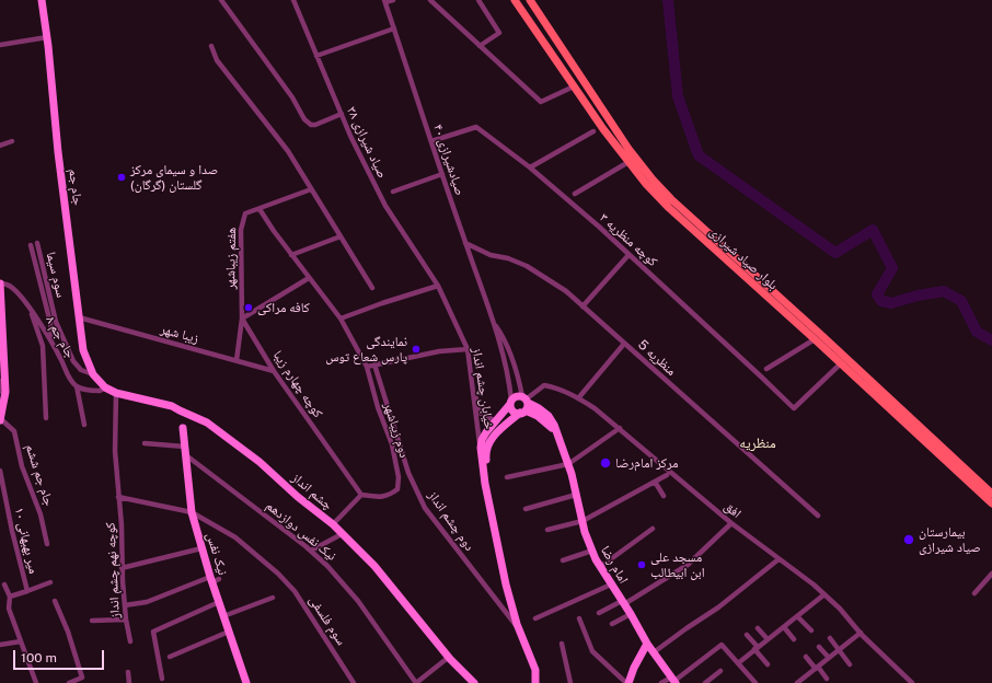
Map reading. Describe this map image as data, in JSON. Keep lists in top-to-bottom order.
{
  "streets": {
    "main road": ["بلوار صیاد شیرازی"],
    "street": [
      "صیاد شیرازی ۳۸",
      "۴۰ صیادشیرازی",
      "جام جم",
      "کوچه منظریه ۳",
      "هفتم زیباشهر",
      "سوم سیما",
      "زیبا شهر",
      "۸ جام جم",
      "منظریه 5",
      "کوچه چهارم زیبا",
      "خیابان چشم انداز",
      "دوم زیباشهر",
      "جام جم ششم",
      "چشم انداز",
      "افق",
      "دوم چشم انداز",
      "نیک نفس دوازدهم",
      "۱۰ میر بهبهانی",
      "نیک نفس",
      "امام رضا",
      "کوچه نهم چشم انداز",
      "سوم فلسفی"
    ]
  },
  "crossings": [
    ["صیاد شیرازی ۳۸", "خیابان چشم انداز"],
    ["۴۰ صیادشیرازی", "کوچه منظریه ۳"],
    ["۴۰ صیادشیرازی", "منظریه 5"],
    ["۴۰ صیادشیرازی", "افق"],
    ["۴۰ صیادشیرازی", "امام رضا"],
    ["جام جم", "سوم سیما"],
    ["جام جم", "زیبا شهر"],
    ["جام جم", "چشم انداز"],
    ["کوچه منظریه ۳", "بلوار صیاد شیرازی"],
    ["هفتم زیباشهر", "کوچه چهارم زیبا"],
    ["هفتم زیباشهر", "دوم زیباشهر"],
    ["سوم سیما", "چشم انداز"],
    ["زیبا شهر", "کوچه چهارم زیبا"],
    ["کوچه چهارم زیبا", "دوم زیباشهر"],
    ["چشم انداز", "کوچه نهم چشم انداز"],
    ["افق", "امام رضا"],
    ["نیک نفس دوازدهم", "نیک نفس"],
    ["نیک نفس", "سوم فلسفی"],
    ["کوچه نهم چشم انداز", "سوم فلسفی"]
  ],
  "districts": ["منظریه"],
  "places": [
    "صدا و سیمای مرکز گلستان (گرگان)",
    "کافه مراکی",
    "نمایندگی پارس شعاع توس",
    "مرکز امام‌رضا",
    "بیمارستان صیاد شیرازی",
    "مسجد علی ابن ابیطالب"
  ],
  "scale_bar": "100 m"
}
